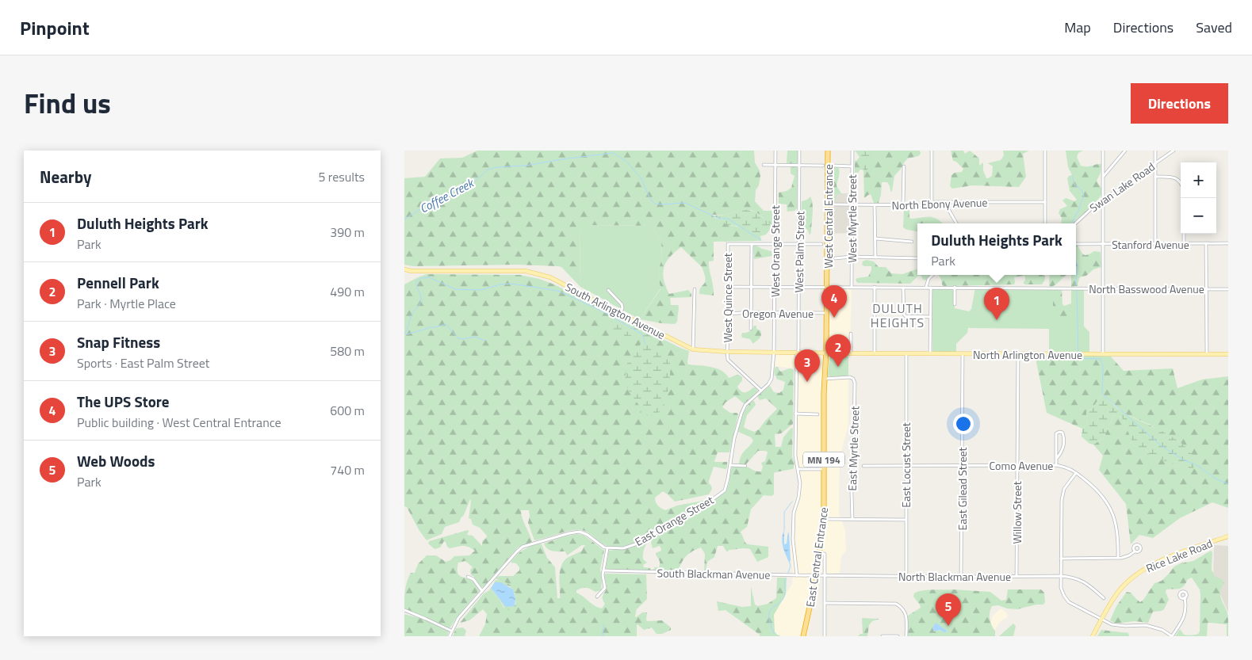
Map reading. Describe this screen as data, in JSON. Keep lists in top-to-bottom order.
{
  "streets": {
    "highway": ["West Central Entrance", "MN 194", "East Central Entrance"],
    "main road": ["South Arlington Avenue", "North Arlington Avenue", "Rice Lake Road"],
    "street": [
      "Swan Lake Road",
      "North Ebony Avenue",
      "West Myrtle Street",
      "Stanford Avenue",
      "West Orange Street",
      "West Palm Street",
      "North Basswood Avenue",
      "West Quince Street",
      "Oregon Avenue",
      "East Myrtle Street",
      "East Locust Street",
      "Como Avenue",
      "East Gilead Street",
      "Willow Street",
      "East Orange Street",
      "South Blackman Avenue",
      "North Blackman Avenue"
    ]
  },
  "crossings": [
    ["North Ebony Avenue", "West Myrtle Street"],
    ["West Central Entrance", "North Basswood Avenue"],
    ["West Central Entrance", "South Arlington Avenue"],
    ["West Central Entrance", "Oregon Avenue"],
    ["West Central Entrance", "North Arlington Avenue"],
    ["West Central Entrance", "East Central Entrance"],
    ["West Myrtle Street", "North Basswood Avenue"],
    ["West Orange Street", "North Basswood Avenue"],
    ["West Orange Street", "South Arlington Avenue"],
    ["West Orange Street", "Oregon Avenue"],
    ["West Orange Street", "East Orange Street"],
    ["West Palm Street", "North Basswood Avenue"],
    ["West Palm Street", "South Arlington Avenue"],
    ["West Palm Street", "Oregon Avenue"],
    ["West Palm Street", "South Blackman Avenue"],
    ["North Basswood Avenue", "West Quince Street"],
    ["West Quince Street", "South Arlington Avenue"],
    ["West Quince Street", "Oregon Avenue"],
    ["South Arlington Avenue", "North Arlington Avenue"],
    ["South Arlington Avenue", "East Orange Street"],
    ["South Arlington Avenue", "East Central Entrance"],
    ["North Arlington Avenue", "East Locust Street"],
    ["North Arlington Avenue", "East Gilead Street"],
    ["North Arlington Avenue", "Willow Street"],
    ["North Arlington Avenue", "East Central Entrance"],
    ["East Myrtle Street", "East Central Entrance"],
    ["East Locust Street", "Como Avenue"],
    ["East Locust Street", "North Blackman Avenue"],
    ["Como Avenue", "East Gilead Street"],
    ["Como Avenue", "Willow Street"],
    ["East Gilead Street", "North Blackman Avenue"],
    ["Willow Street", "North Blackman Avenue"],
    ["East Central Entrance", "South Blackman Avenue"],
    ["South Blackman Avenue", "North Blackman Avenue"]
  ],
  "districts": ["DULUTH HEIGHTS"],
  "water": ["Coffee Creek"],
  "page": {
    "header": "Pinpoint",
    "nav": ["Map", "Directions", "Saved"],
    "title": "Find us",
    "buttons": "Directions",
    "heading": ["Nearby", "5 results"],
    "map_buttons": ["+", "−"],
    "list": [
      {
        "mark": "1",
        "name": "Duluth Heights Park",
        "note": "Park",
        "value": "390 m"
      },
      {
        "mark": "2",
        "name": "Pennell Park",
        "note": "Park · Myrtle Place",
        "value": "490 m"
      },
      {
        "mark": "3",
        "name": "Snap Fitness",
        "note": "Sports · East Palm Street",
        "value": "580 m"
      },
      {
        "mark": "4",
        "name": "The UPS Store",
        "note": "Public building · West Central Entrance",
        "value": "600 m"
      },
      {
        "mark": "5",
        "name": "Web Woods",
        "note": "Park",
        "value": "740 m"
      }
    ],
    "popup": ["Duluth Heights Park", "Park"],
    "pins": [
      "4",
      "1",
      "2",
      "3",
      "5"
    ]
  }
}
